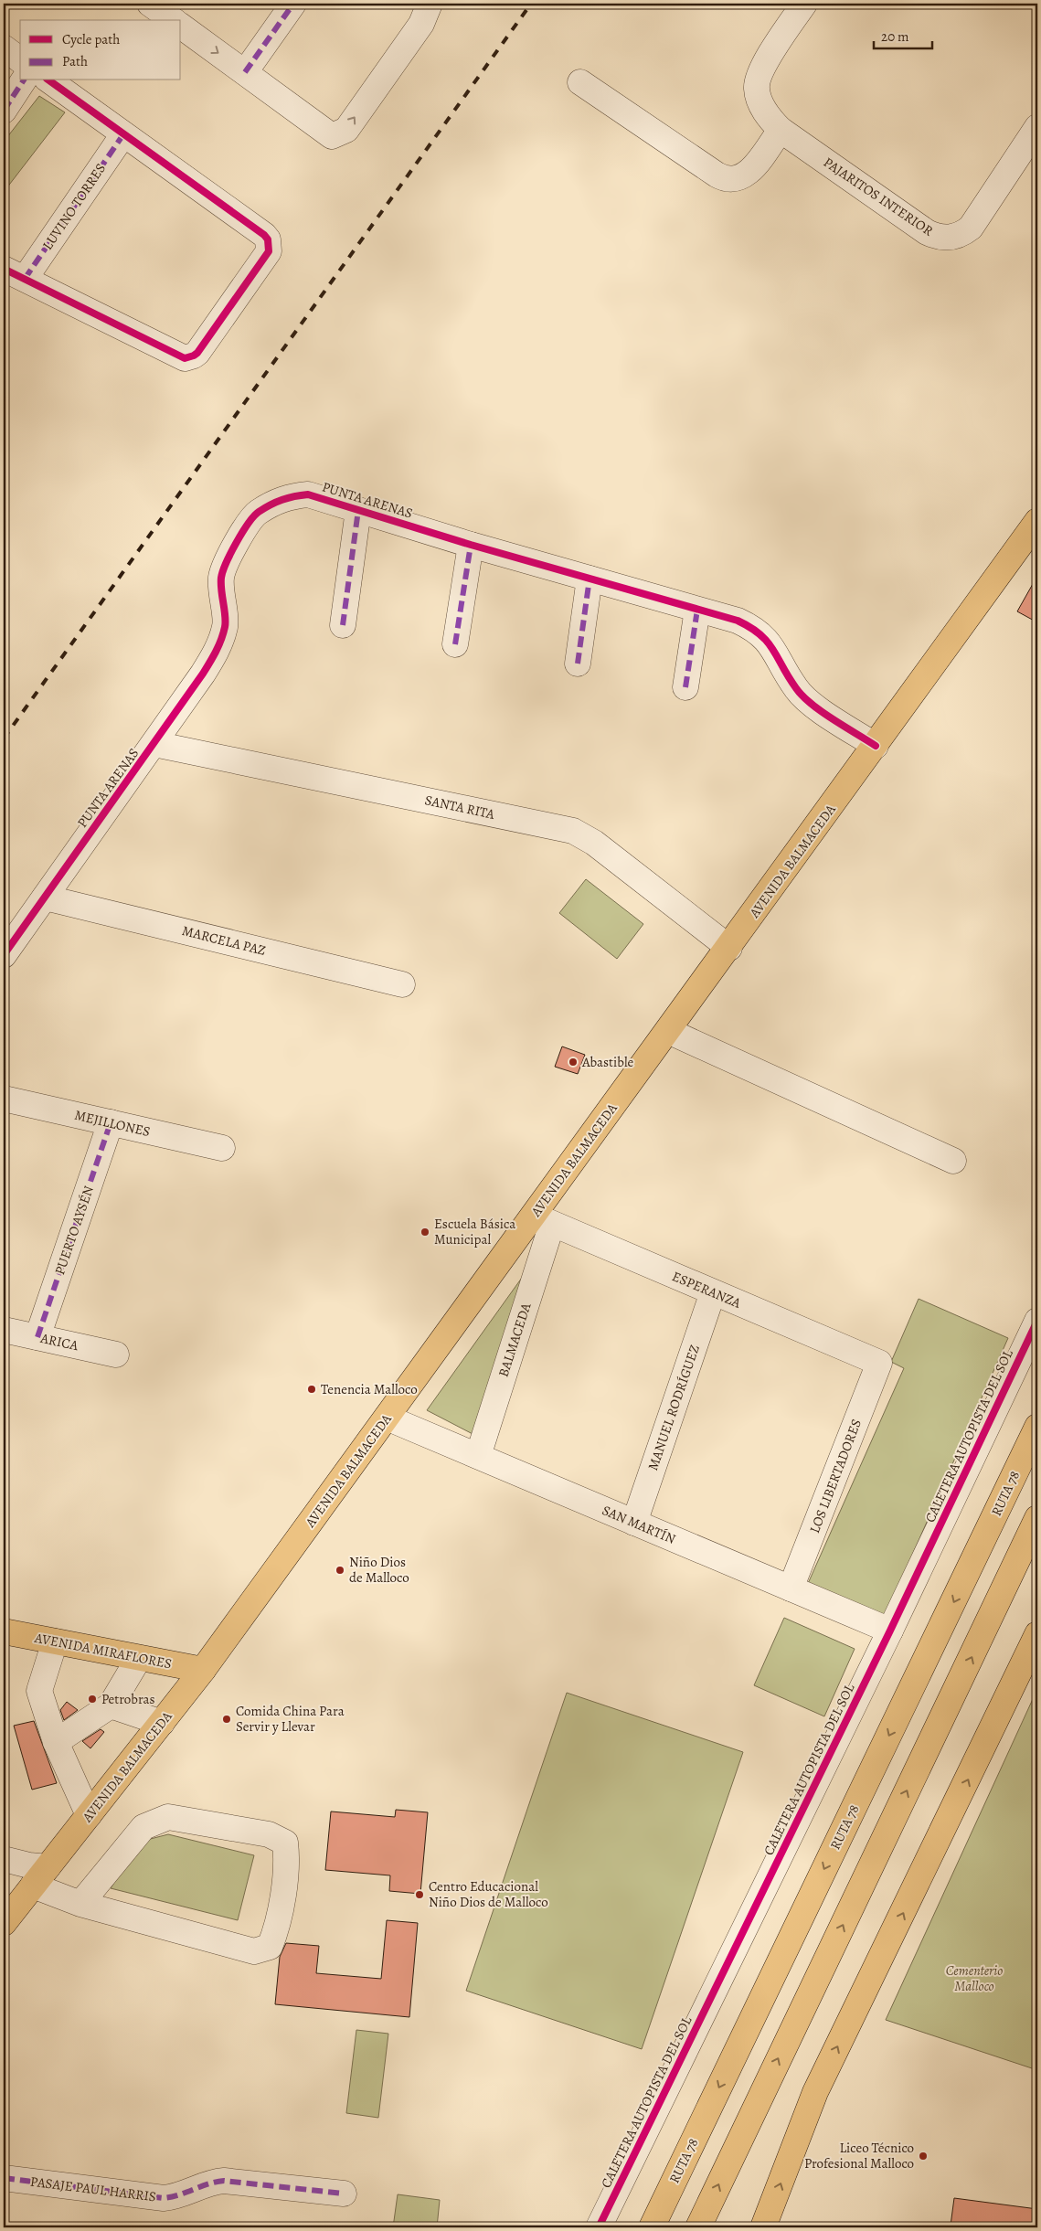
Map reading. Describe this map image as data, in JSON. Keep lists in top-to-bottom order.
{
  "streets": {
    "main road": ["AVENIDA BALMACEDA", "RUTA 78", "AVENIDA MIRAFLORES"],
    "street": [
      "PAJARITOS INTERIOR",
      "LUVINO TORRES",
      "PUNTA ARENAS",
      "SANTA RITA",
      "MARCELA PAZ",
      "MEJILLONES",
      "PUERTO AYSÉN",
      "ESPERANZA",
      "BALMACEDA",
      "ARICA",
      "MANUEL RODRÍGUEZ",
      "CALETERA AUTOPISTA DEL SOL",
      "LOS LIBERTADORES",
      "SAN MARTÍN",
      "PASAJE PAUL HARRIS"
    ]
  },
  "crossings": [
    ["PUNTA ARENAS", "SANTA RITA"],
    ["PUNTA ARENAS", "AVENIDA BALMACEDA"],
    ["PUNTA ARENAS", "MARCELA PAZ"],
    ["SANTA RITA", "AVENIDA BALMACEDA"],
    ["AVENIDA BALMACEDA", "ESPERANZA"],
    ["AVENIDA BALMACEDA", "BALMACEDA"],
    ["AVENIDA BALMACEDA", "SAN MARTÍN"],
    ["AVENIDA BALMACEDA", "AVENIDA MIRAFLORES"],
    ["MEJILLONES", "PUERTO AYSÉN"],
    ["PUERTO AYSÉN", "ARICA"],
    ["ESPERANZA", "BALMACEDA"],
    ["ESPERANZA", "MANUEL RODRÍGUEZ"],
    ["ESPERANZA", "LOS LIBERTADORES"],
    ["BALMACEDA", "SAN MARTÍN"],
    ["MANUEL RODRÍGUEZ", "SAN MARTÍN"],
    ["CALETERA AUTOPISTA DEL SOL", "SAN MARTÍN"],
    ["LOS LIBERTADORES", "SAN MARTÍN"]
  ],
  "parks": ["Cementerio Malloco"],
  "places": [
    "Abastible",
    "Escuela Básica Municipal",
    "Tenencia Malloco",
    "Niño Dios de Malloco",
    "Petrobras",
    "Comida China Para Servir y Llevar",
    "Centro Educacional Niño Dios de Malloco",
    "Liceo Técnico Profesional Malloco"
  ],
  "legend": ["Cycle path", "Path"],
  "scale_bar": "20 m"
}
